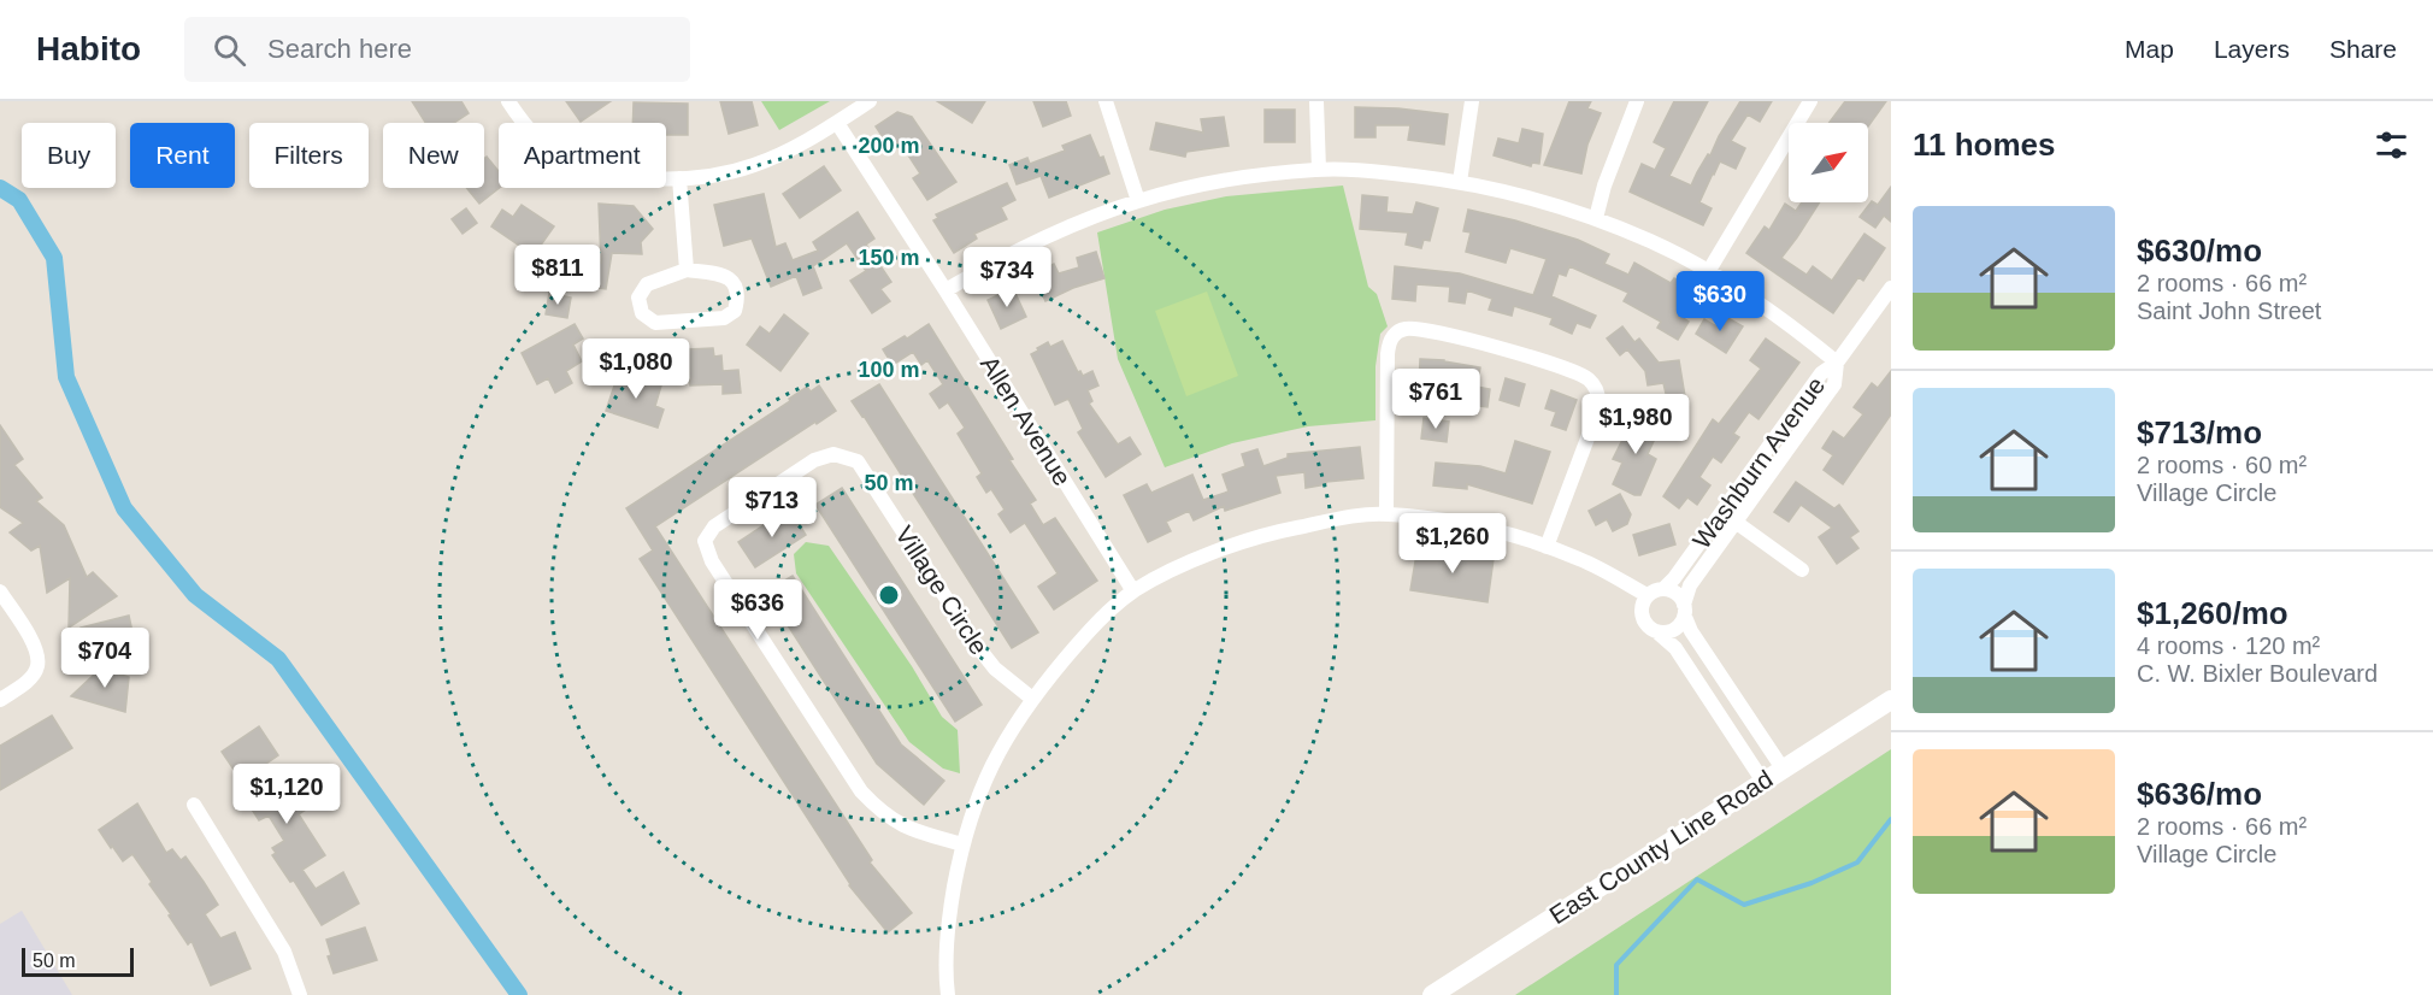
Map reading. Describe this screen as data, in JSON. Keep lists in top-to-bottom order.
{
  "streets": {
    "main road": ["East County Line Road"],
    "street": ["Allen Avenue", "Washburn Avenue", "Village Circle"]
  },
  "scale_bar": "50 m",
  "north": "top right",
  "page": {
    "header": "Habito",
    "search": "Search here",
    "nav": ["Map", "Layers", "Share"],
    "heading": "11 homes",
    "chip": [
      "Buy",
      "Rent",
      "Filters",
      "New",
      "Apartment"
    ],
    "list": [
      {
        "name": "$630/mo",
        "note": "2 rooms · 66 m² · Saint John Street"
      },
      {
        "name": "$713/mo",
        "note": "2 rooms · 60 m² · Village Circle"
      },
      {
        "name": "$1,260/mo",
        "note": "4 rooms · 120 m² · C. W. Bixler Boulevard"
      },
      {
        "name": "$636/mo",
        "note": "2 rooms · 66 m² · Village Circle"
      }
    ],
    "price": [
      "$811",
      "$734",
      "$630",
      "$1,080",
      "$761",
      "$1,980",
      "$713",
      "$1,260",
      "$636",
      "$704",
      "$1,120"
    ],
    "scale": "50 m"
  },
  "rings": [
    "200 m",
    "150 m",
    "100 m",
    "50 m"
  ]
}
